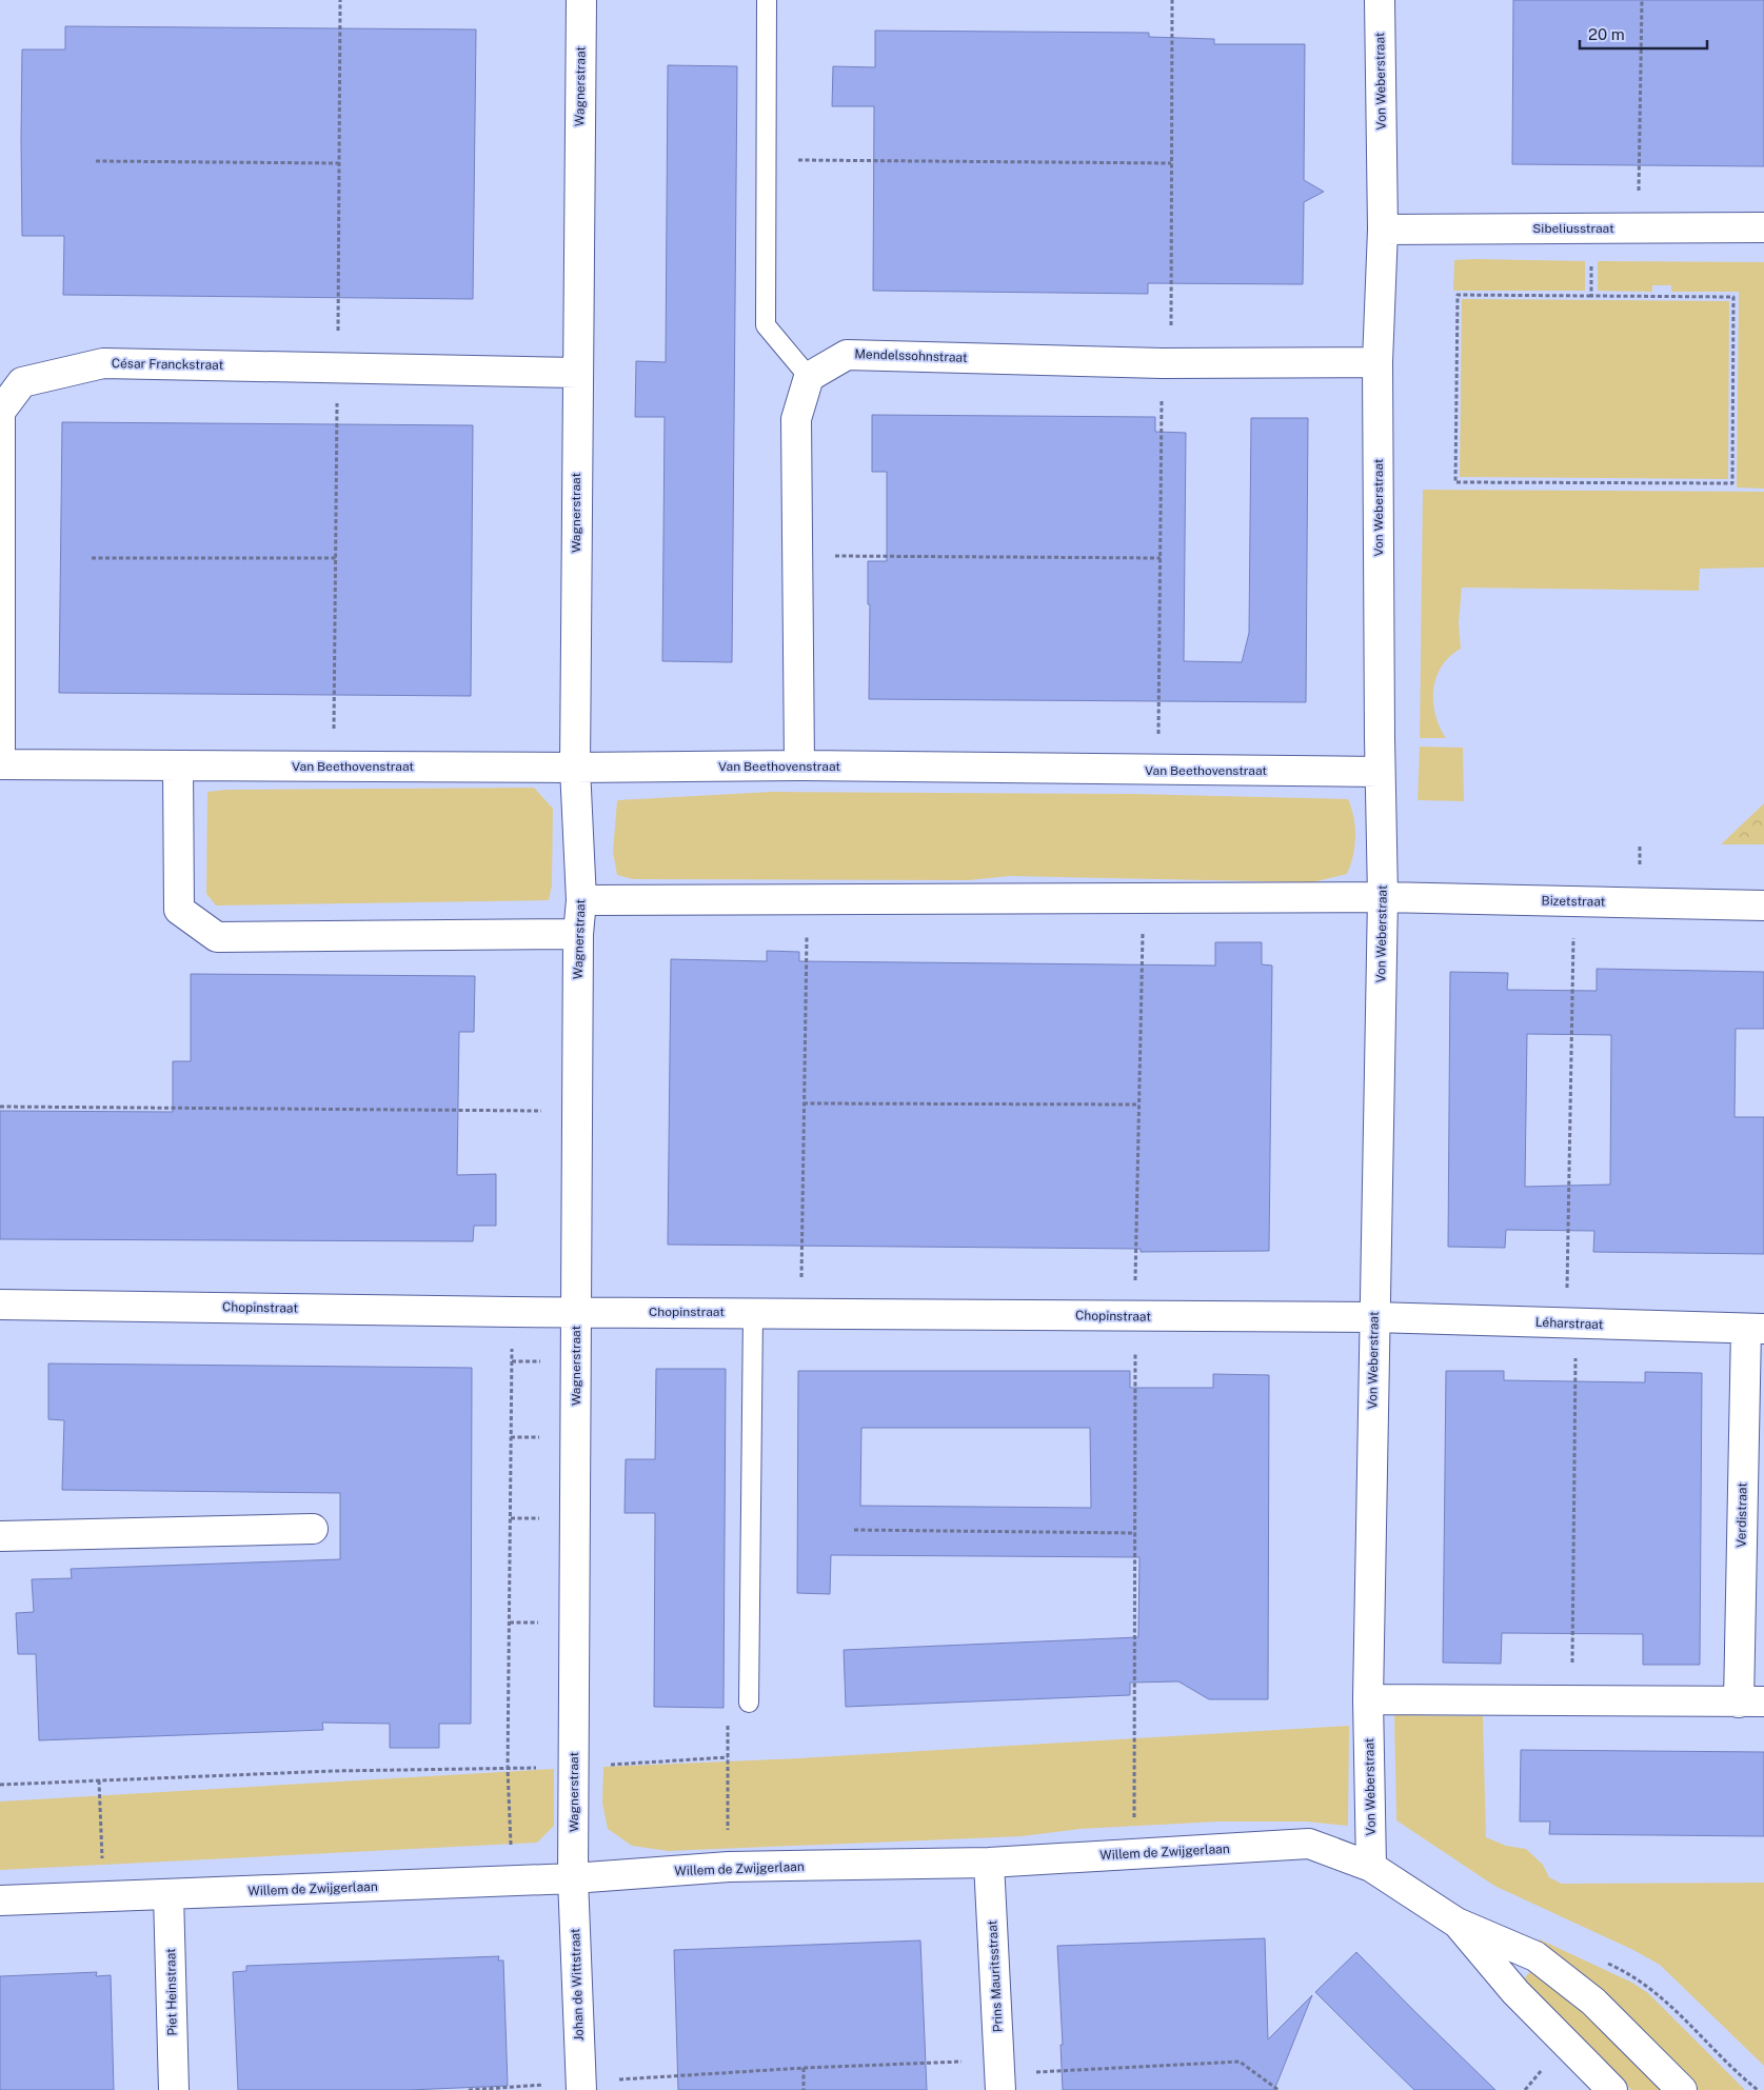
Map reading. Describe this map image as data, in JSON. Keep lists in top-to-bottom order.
{
  "streets": {
    "street": [
      "Von Weberstraat",
      "Wagnerstraat",
      "Sibeliusstraat",
      "Mendelssohnstraat",
      "César Franckstraat",
      "Van Beethovenstraat",
      "Bizetstraat",
      "Chopinstraat",
      "Léharstraat",
      "Verdistraat",
      "Willem de Zwijgerlaan",
      "Prins Mauritsstraat",
      "Johan de Wittstraat",
      "Piet Heinstraat"
    ]
  },
  "crossings": [
    ["Von Weberstraat", "Sibeliusstraat"],
    ["Von Weberstraat", "Mendelssohnstraat"],
    ["Von Weberstraat", "Van Beethovenstraat"],
    ["Von Weberstraat", "Bizetstraat"],
    ["Von Weberstraat", "Chopinstraat"],
    ["Von Weberstraat", "Léharstraat"],
    ["Von Weberstraat", "Verdistraat"],
    ["Von Weberstraat", "Willem de Zwijgerlaan"],
    ["Wagnerstraat", "César Franckstraat"],
    ["Wagnerstraat", "Van Beethovenstraat"],
    ["Wagnerstraat", "Chopinstraat"],
    ["Wagnerstraat", "Willem de Zwijgerlaan"],
    ["Wagnerstraat", "Johan de Wittstraat"],
    ["César Franckstraat", "Van Beethovenstraat"],
    ["Chopinstraat", "Léharstraat"],
    ["Léharstraat", "Verdistraat"],
    ["Willem de Zwijgerlaan", "Prins Mauritsstraat"],
    ["Willem de Zwijgerlaan", "Johan de Wittstraat"],
    ["Willem de Zwijgerlaan", "Piet Heinstraat"]
  ],
  "scale_bar": "20 m"
}
